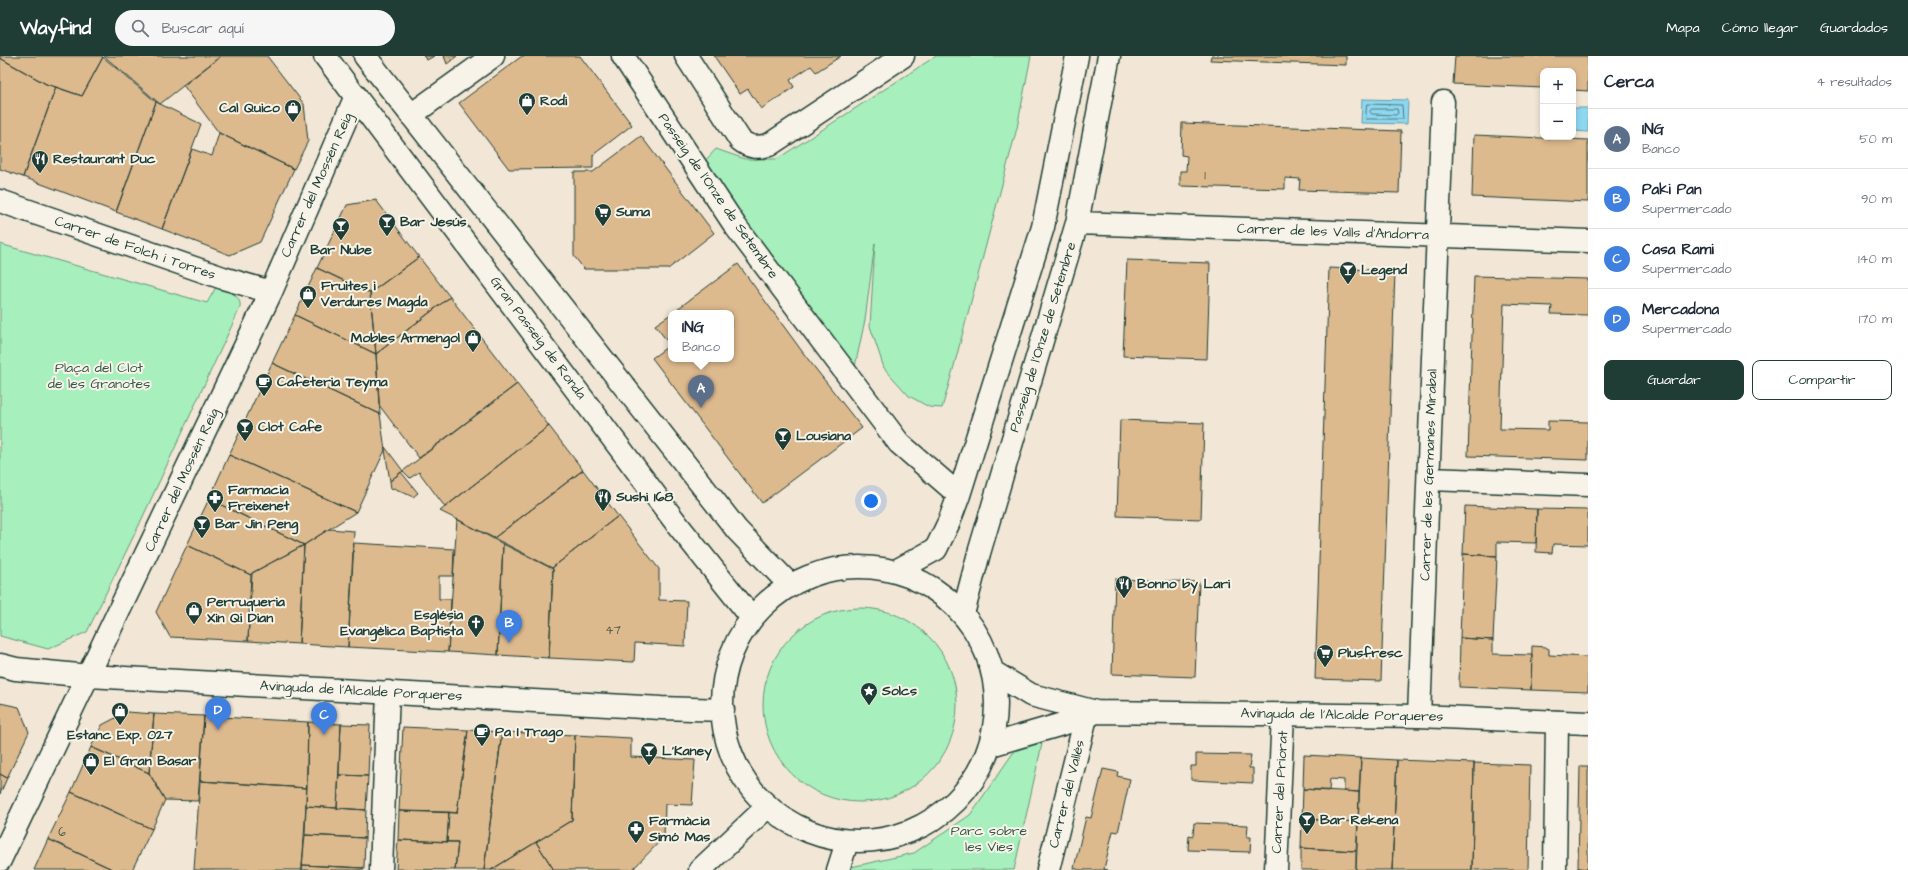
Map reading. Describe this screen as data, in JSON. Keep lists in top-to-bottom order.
{
  "streets": {
    "street": [
      "Carrer del Mossèn Reig",
      "Passeig de l'Onze de Setembre",
      "Carrer de les Valls d'Andorra",
      "Carrer de Folch i Torres",
      "Gran Passeig de Ronda",
      "Carrer de les Germanes Mirabal",
      "Avinguda de l'Alcalde Porqueres",
      "Carrer del Priorat",
      "Carrer del Vallès"
    ]
  },
  "crossings": [
    ["Carrer del Mossèn Reig", "Carrer de Folch i Torres"],
    ["Carrer del Mossèn Reig", "Gran Passeig de Ronda"],
    ["Carrer del Mossèn Reig", "Avinguda de l'Alcalde Porqueres"],
    ["Passeig de l'Onze de Setembre", "Carrer de les Valls d'Andorra"],
    ["Carrer de les Valls d'Andorra", "Carrer de les Germanes Mirabal"],
    ["Carrer de les Germanes Mirabal", "Avinguda de l'Alcalde Porqueres"],
    ["Avinguda de l'Alcalde Porqueres", "Carrer del Priorat"],
    ["Avinguda de l'Alcalde Porqueres", "Carrer del Vallès"]
  ],
  "parks": ["Plaça del Clot de les Granotes", "Parc sobre les Vies"],
  "places": {
    "shop": [
      "Rodi",
      "Cal Quico",
      "Fruites i Verdures Magda",
      "Mobles Armengol",
      "Perruqueria Xin Qi Dian",
      "Estanc Exp. 027",
      "El Gran Basar"
    ],
    "restaurant": ["Restaurant Duc", "Sushi 168", "Bonno by Lari"],
    "supermarket": ["Suma", "Plusfresc"],
    "bar": [
      "Bar Jesús",
      "Bar Nube",
      "Legend",
      "Clot Cafe",
      "Lousiana",
      "Bar Jin Peng",
      "L'Kaney",
      "Bar Rekena"
    ],
    "cafe": ["Cafeteria Teyma", "Pa I Trago"],
    "pharmacy": ["Farmacia Freixenet", "Farmàcia Simó Mas"],
    "church": ["Església Evangèlica Baptista"],
    "place": ["Solcs"]
  },
  "house_numbers": ["1", "47", "6"],
  "page": {
    "header": "Wayfind",
    "search": "Buscar aquí",
    "nav": ["Mapa", "Cómo llegar", "Guardados"],
    "heading": ["Cerca", "4 resultados"],
    "map_buttons": ["+", "−"],
    "list": [
      {
        "mark": "A",
        "name": "ING",
        "note": "Banco",
        "value": "50 m"
      },
      {
        "mark": "B",
        "name": "Paki Pan",
        "note": "Supermercado",
        "value": "90 m"
      },
      {
        "mark": "C",
        "name": "Casa Rami",
        "note": "Supermercado",
        "value": "140 m"
      },
      {
        "mark": "D",
        "name": "Mercadona",
        "note": "Supermercado",
        "value": "170 m"
      }
    ],
    "popup": ["ING", "Banco"],
    "buttons": ["Guardar", "Compartir"],
    "pins": [
      "A",
      "B",
      "D",
      "C"
    ]
  }
}
